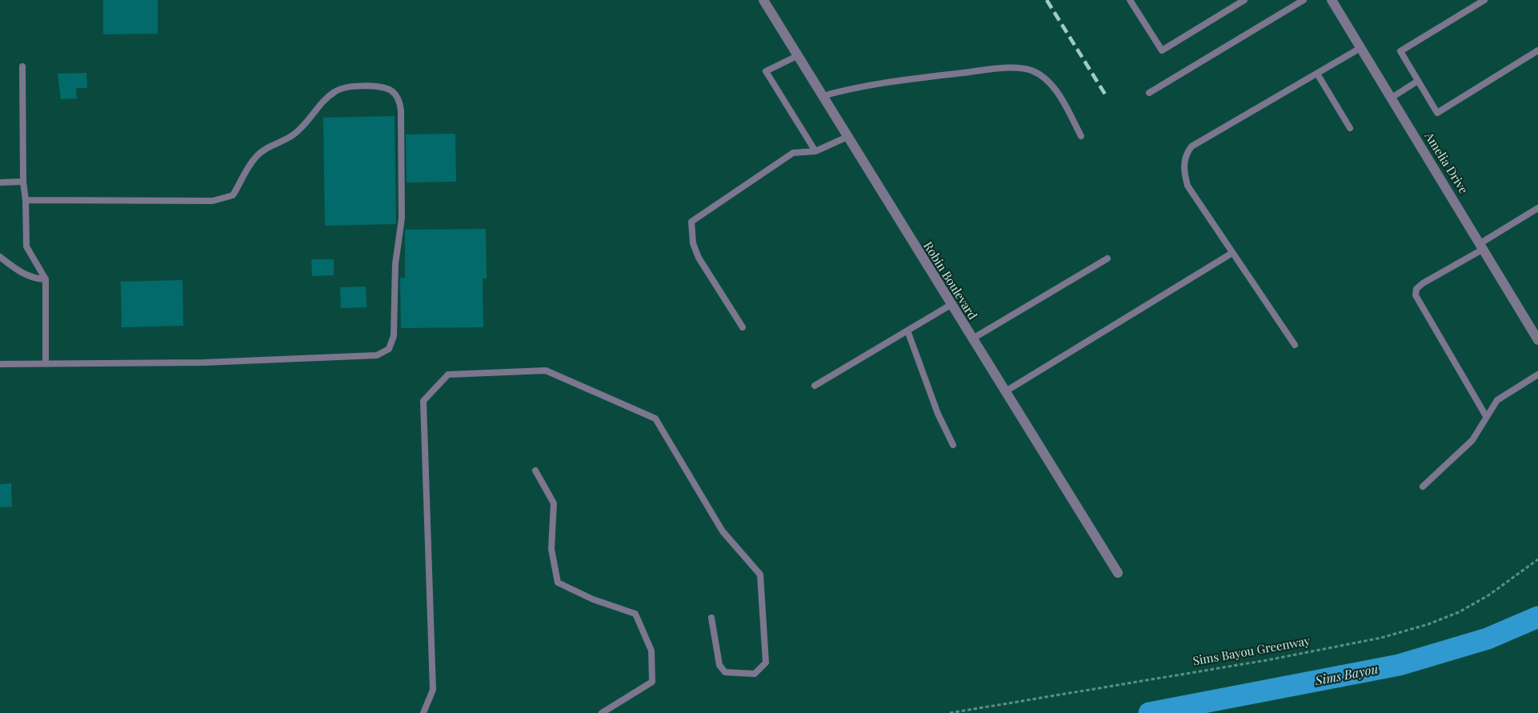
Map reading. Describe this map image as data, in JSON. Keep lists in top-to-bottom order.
{
  "streets": {
    "street": ["Amelia Drive", "Robin Boulevard"],
    "path": ["Sims Bayou Greenway"]
  },
  "water": ["Sims Bayou"]
}
